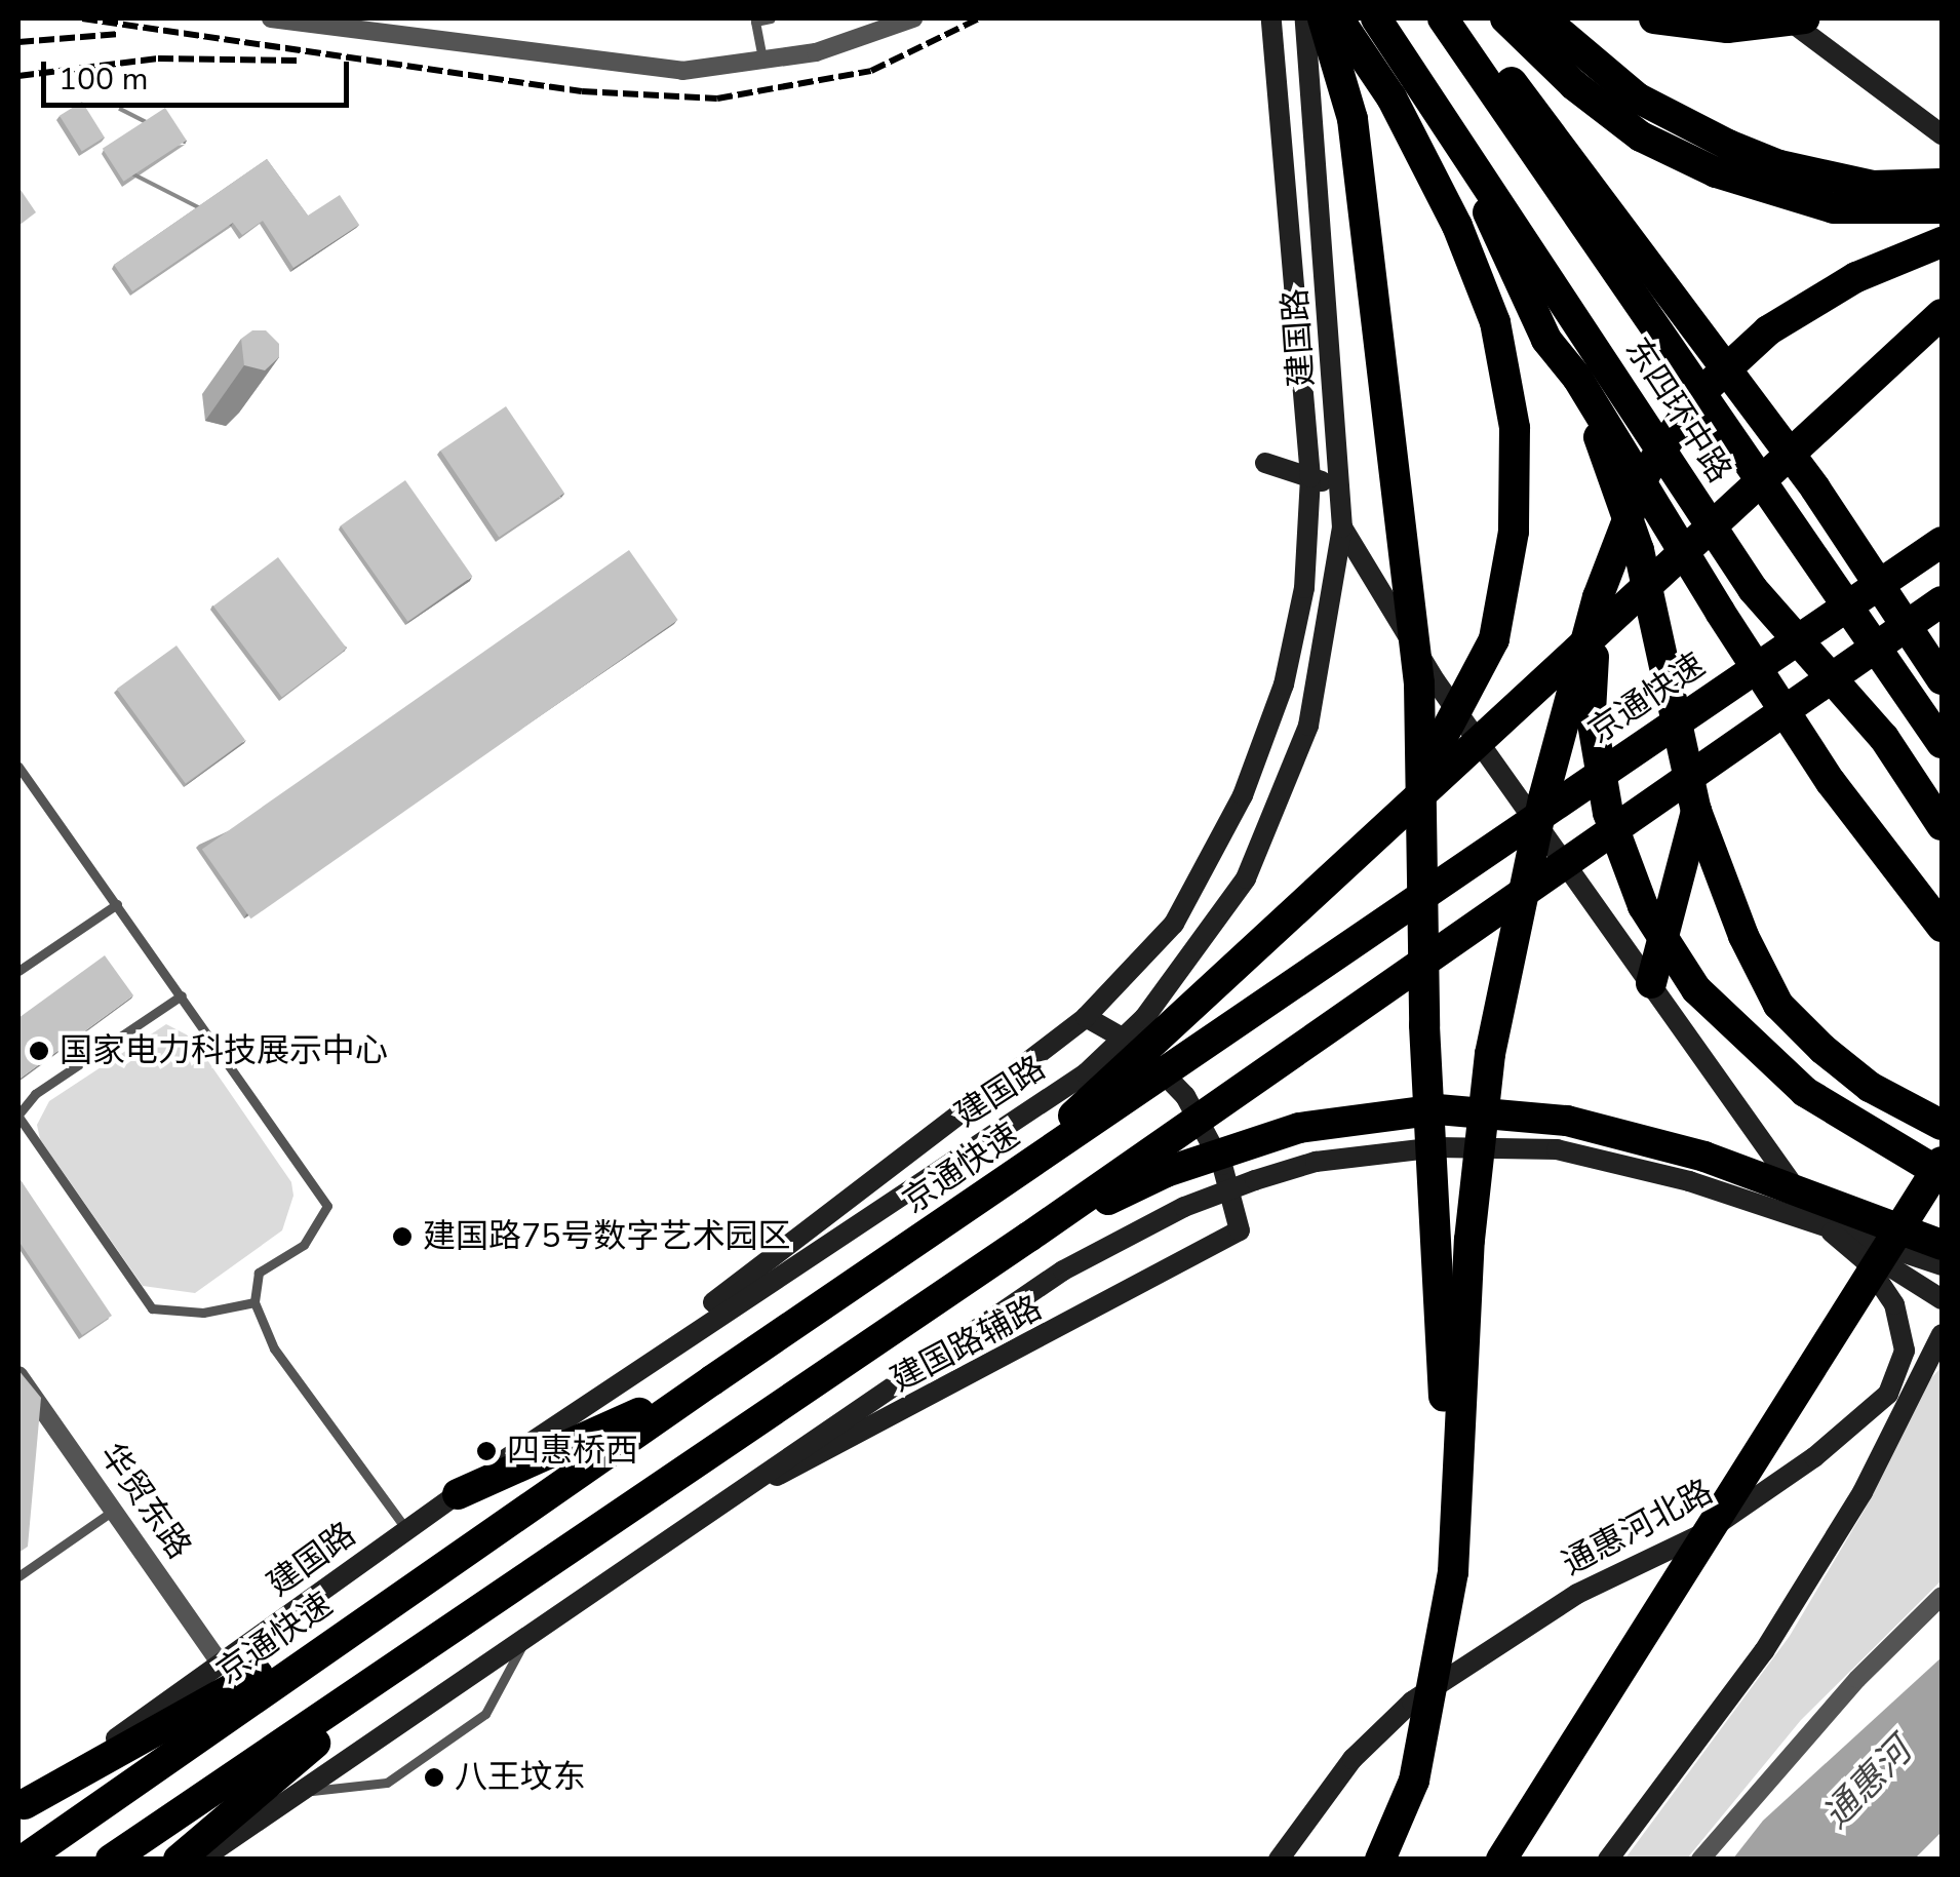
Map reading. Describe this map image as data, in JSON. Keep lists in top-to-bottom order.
{
  "streets": {
    "highway": ["东四环中路", "京通快速"],
    "street": [
      "建国路",
      "建国路辅路",
      "华贸东路",
      "通惠河北路"
    ]
  },
  "crossings": [
    ["建国路", "华贸东路"]
  ],
  "water": ["通惠河"],
  "places": [
    "国家电力科技展示中心",
    "建国路75号数字艺术园区",
    "四惠桥西",
    "八王坟东"
  ],
  "scale_bar": "100 m"
}
